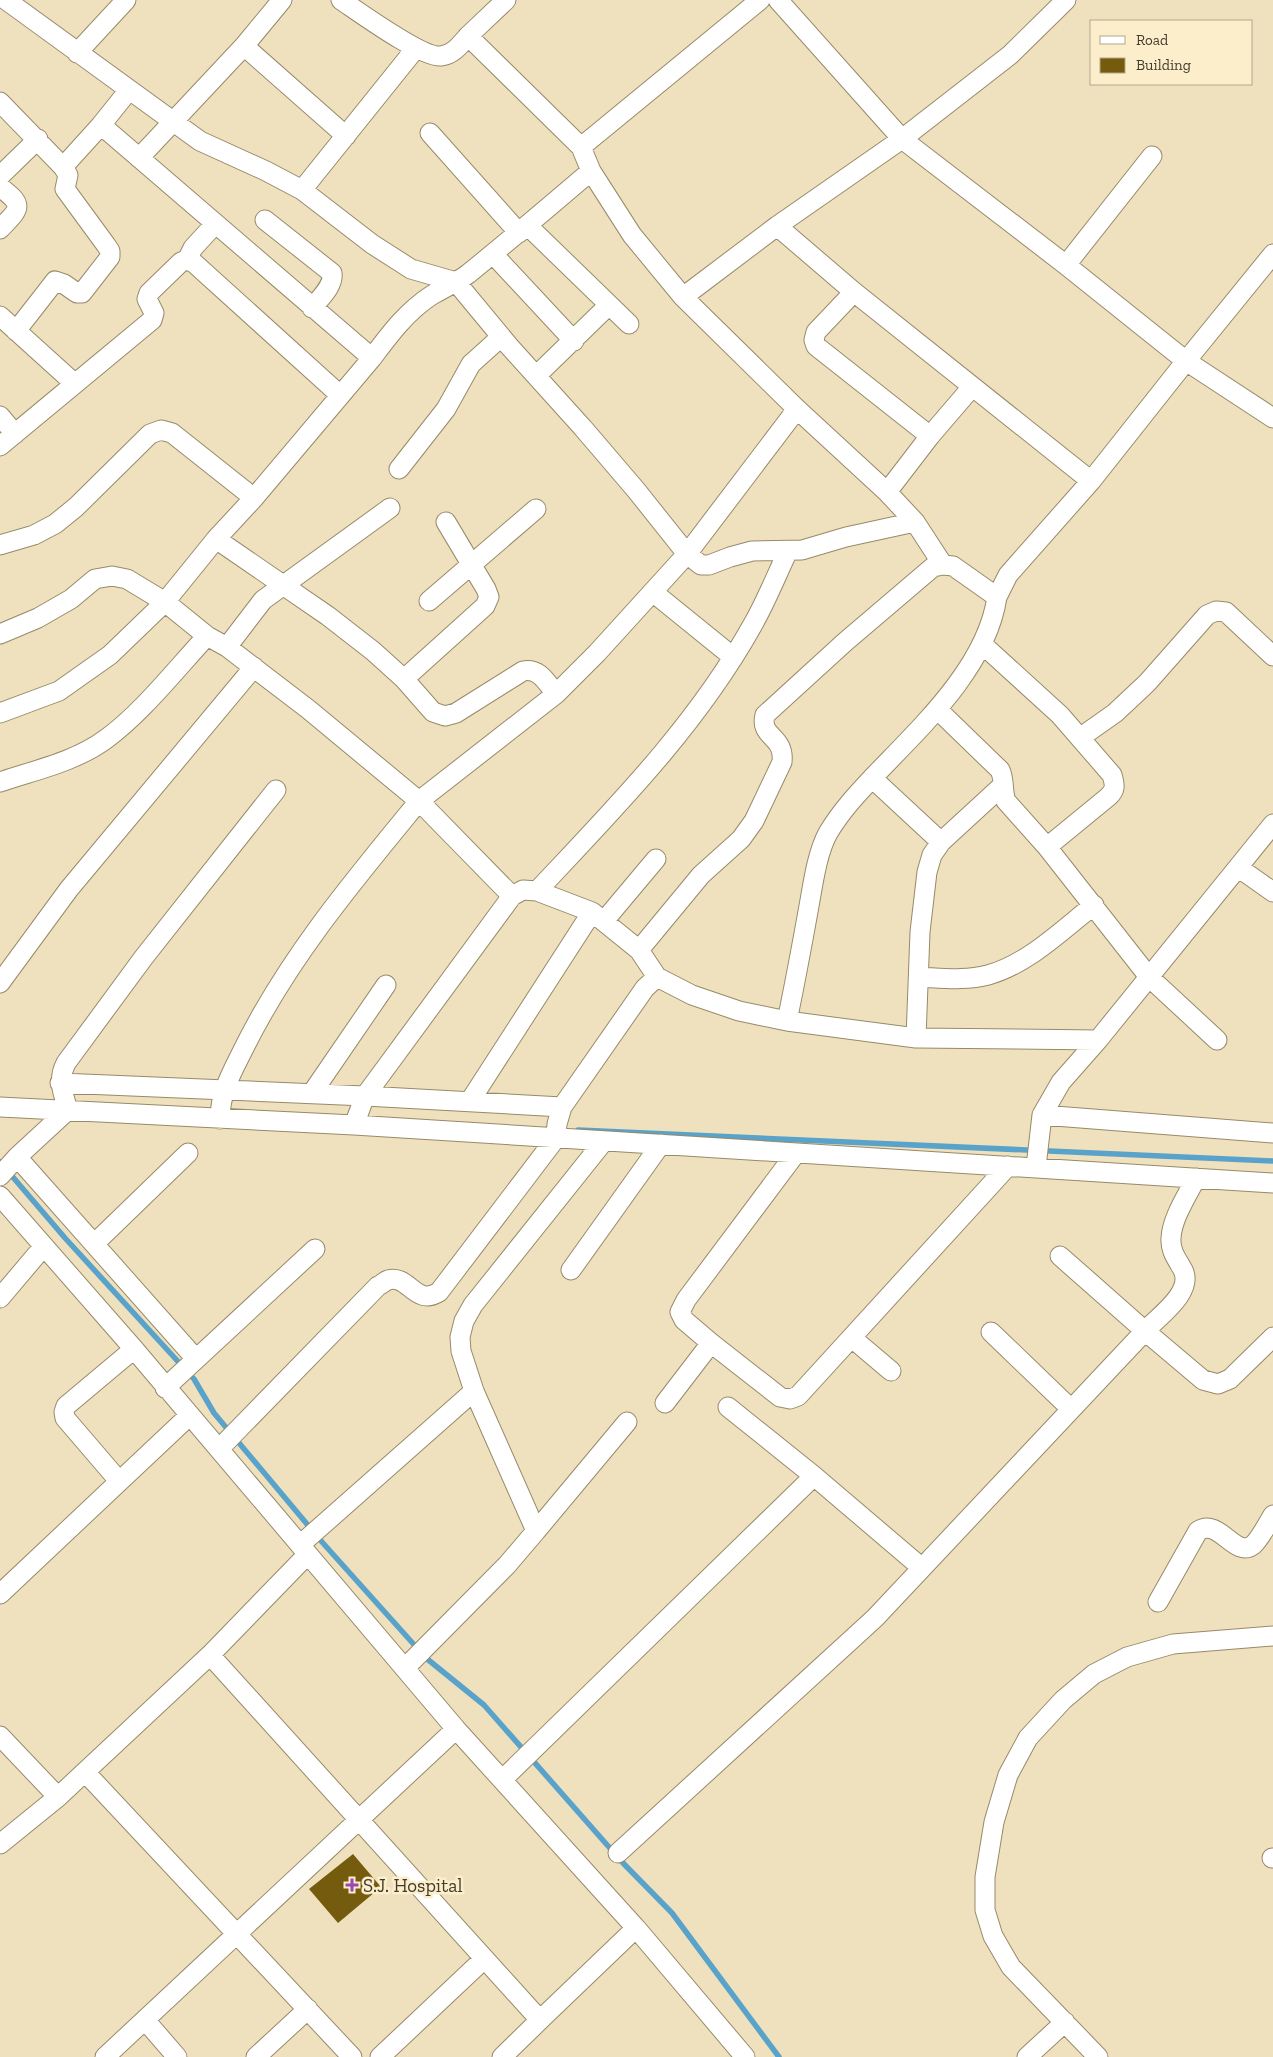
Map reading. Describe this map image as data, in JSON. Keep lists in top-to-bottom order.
{
  "places": {
    "health": ["S.J. Hospital"]
  },
  "legend": ["Road", "Building"]
}
